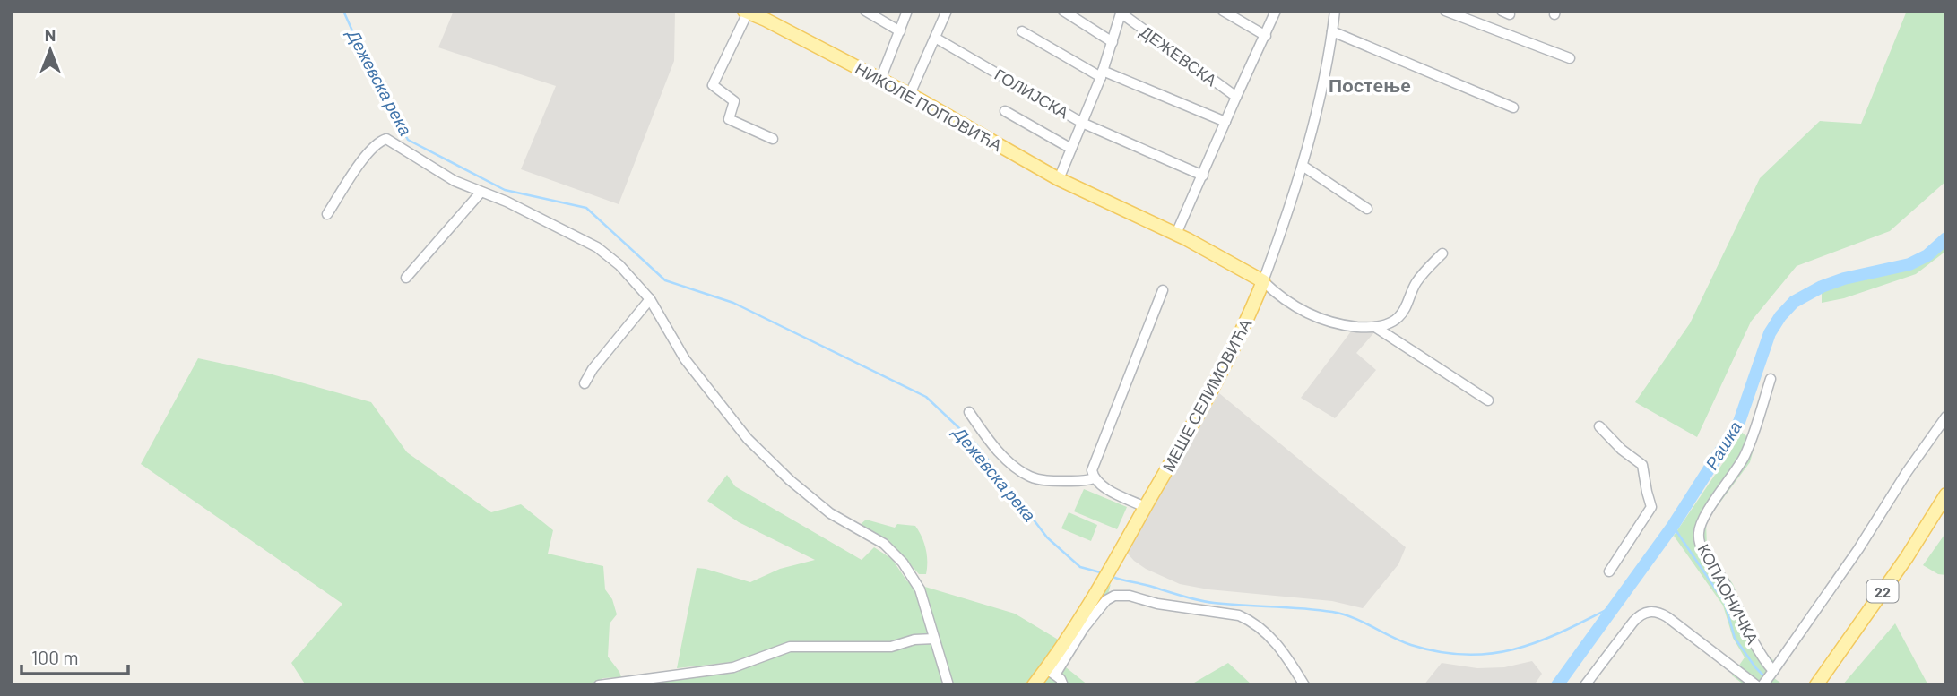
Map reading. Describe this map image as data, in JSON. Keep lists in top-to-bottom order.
{
  "streets": {
    "main road": ["НИКОЛЕ ПОПОВИЋА", "МЕШЕ СЕЛИМОВИЋА", "22"],
    "street": ["ДЕЖЕВСКА", "ГОЛИЈСКА", "КОПАОНИЧКА"]
  },
  "crossings": [
    ["ДЕЖЕВСКА", "ГОЛИЈСКА"],
    ["ГОЛИЈСКА", "НИКОЛЕ ПОПОВИЋА"],
    ["НИКОЛЕ ПОПОВИЋА", "МЕШЕ СЕЛИМОВИЋА"]
  ],
  "districts": ["Постење"],
  "water": ["Дежевска река", "Рашка"],
  "scale_bar": "100 m",
  "north": "top"
}
